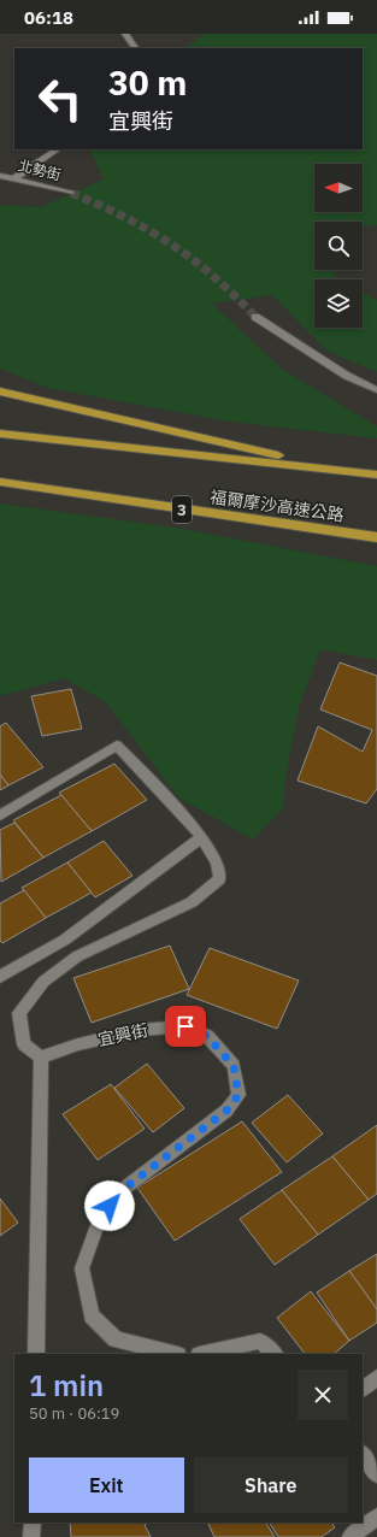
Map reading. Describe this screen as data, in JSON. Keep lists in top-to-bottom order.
{
  "streets": {
    "highway": ["福爾摩沙高速公路", "3"],
    "street": ["北勢街", "宜興街"]
  },
  "north": "left",
  "page": {
    "status": "06:18",
    "turn": ["30 m", "宜興街"],
    "heading": ["1 min", "50 m · 06:19"],
    "buttons": ["Exit", "Share"]
  }
}
